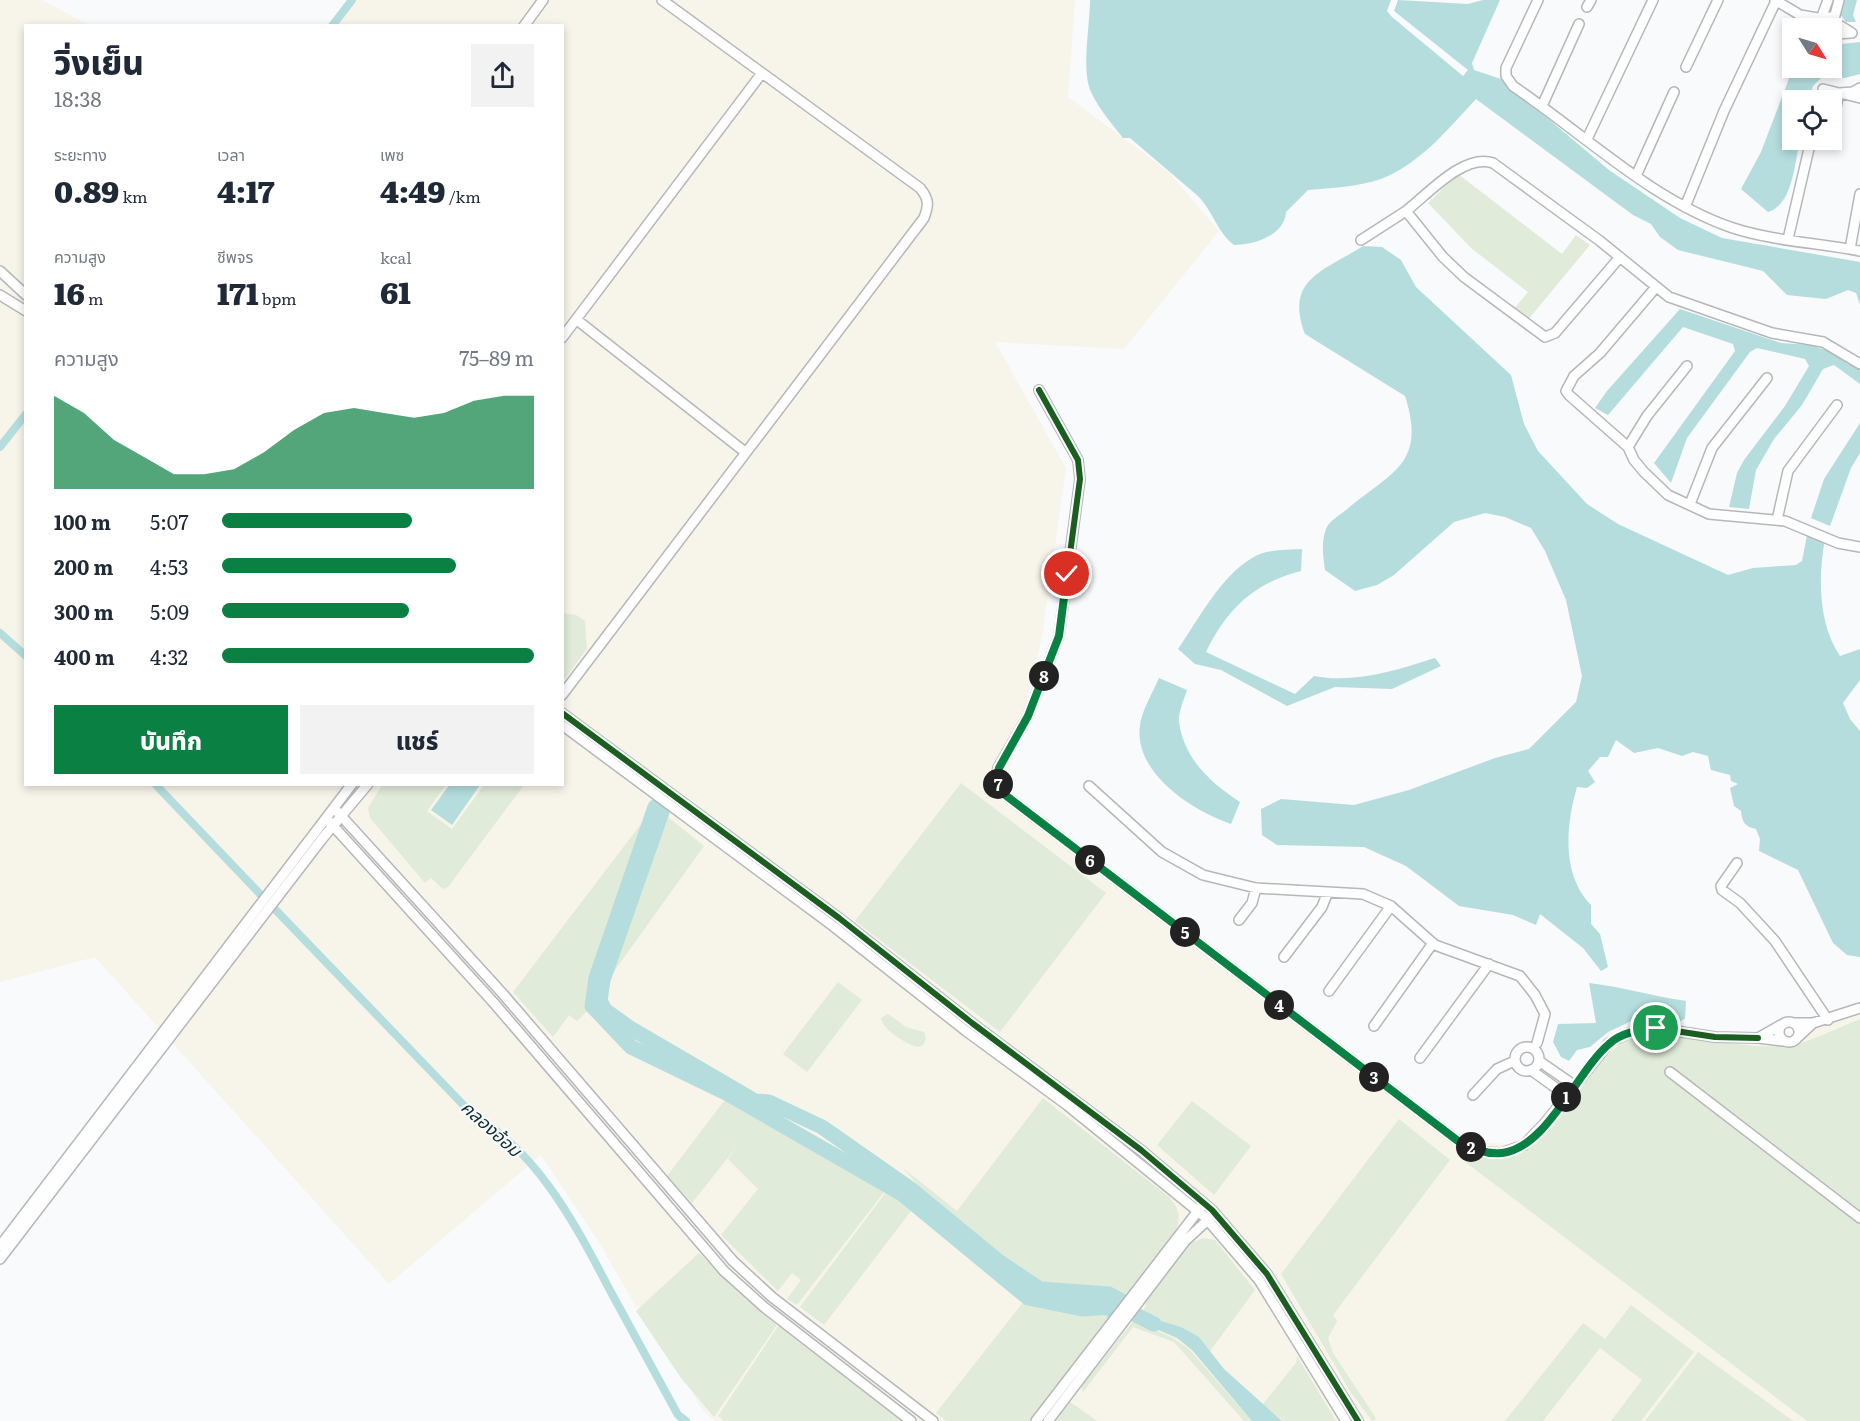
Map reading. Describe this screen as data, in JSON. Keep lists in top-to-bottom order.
{
  "water": ["คลองอ้อม"],
  "north": "bottom right",
  "page": {
    "heading": ["วิ่งเย็น", "18:38"],
    "stats": [
      ["ระยะทาง", "0.89 km"],
      ["เวลา", "4:17"],
      ["เพซ", "4:49 /km"],
      ["ความสูง", "16 m"],
      ["ชีพจร", "171 bpm"],
      ["kcal", "61"]
    ],
    "chart": ["ความสูง", "75–89 m"],
    "list": [
      {
        "name": "100 m",
        "note": "5:07"
      },
      {
        "name": "200 m",
        "note": "4:53"
      },
      {
        "name": "300 m",
        "note": "5:09"
      },
      {
        "name": "400 m",
        "note": "4:32"
      }
    ],
    "pins": [
      "8",
      "7",
      "6",
      "5",
      "4",
      "3",
      "1",
      "2"
    ],
    "buttons": ["บันทึก", "แชร์"]
  }
}
